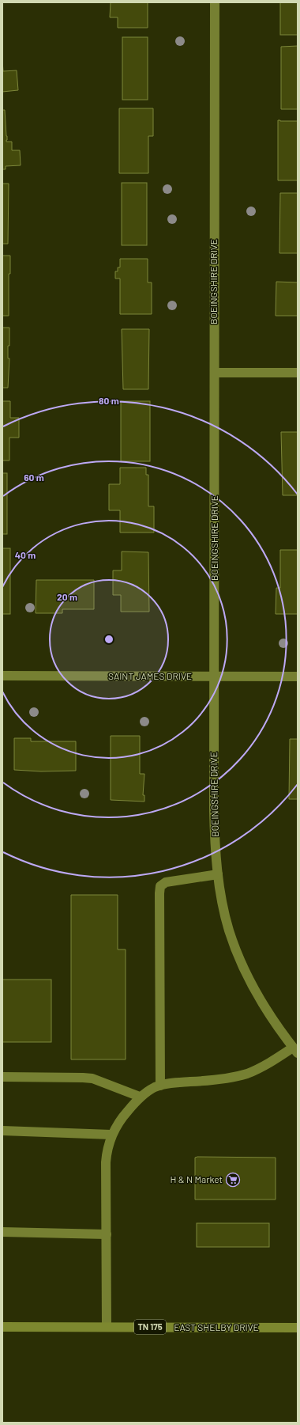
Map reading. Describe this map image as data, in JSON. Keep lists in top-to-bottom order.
{
  "streets": {
    "main road": ["TN 175", "EAST SHELBY DRIVE"],
    "street": ["BOEINGSHIRE DRIVE", "SAINT JAMES DRIVE"]
  },
  "crossings": [
    ["BOEINGSHIRE DRIVE", "SAINT JAMES DRIVE"]
  ],
  "places": {
    "supermarket": ["H & N Market"]
  },
  "rings": [
    "80 m",
    "60 m",
    "40 m",
    "20 m"
  ]
}
